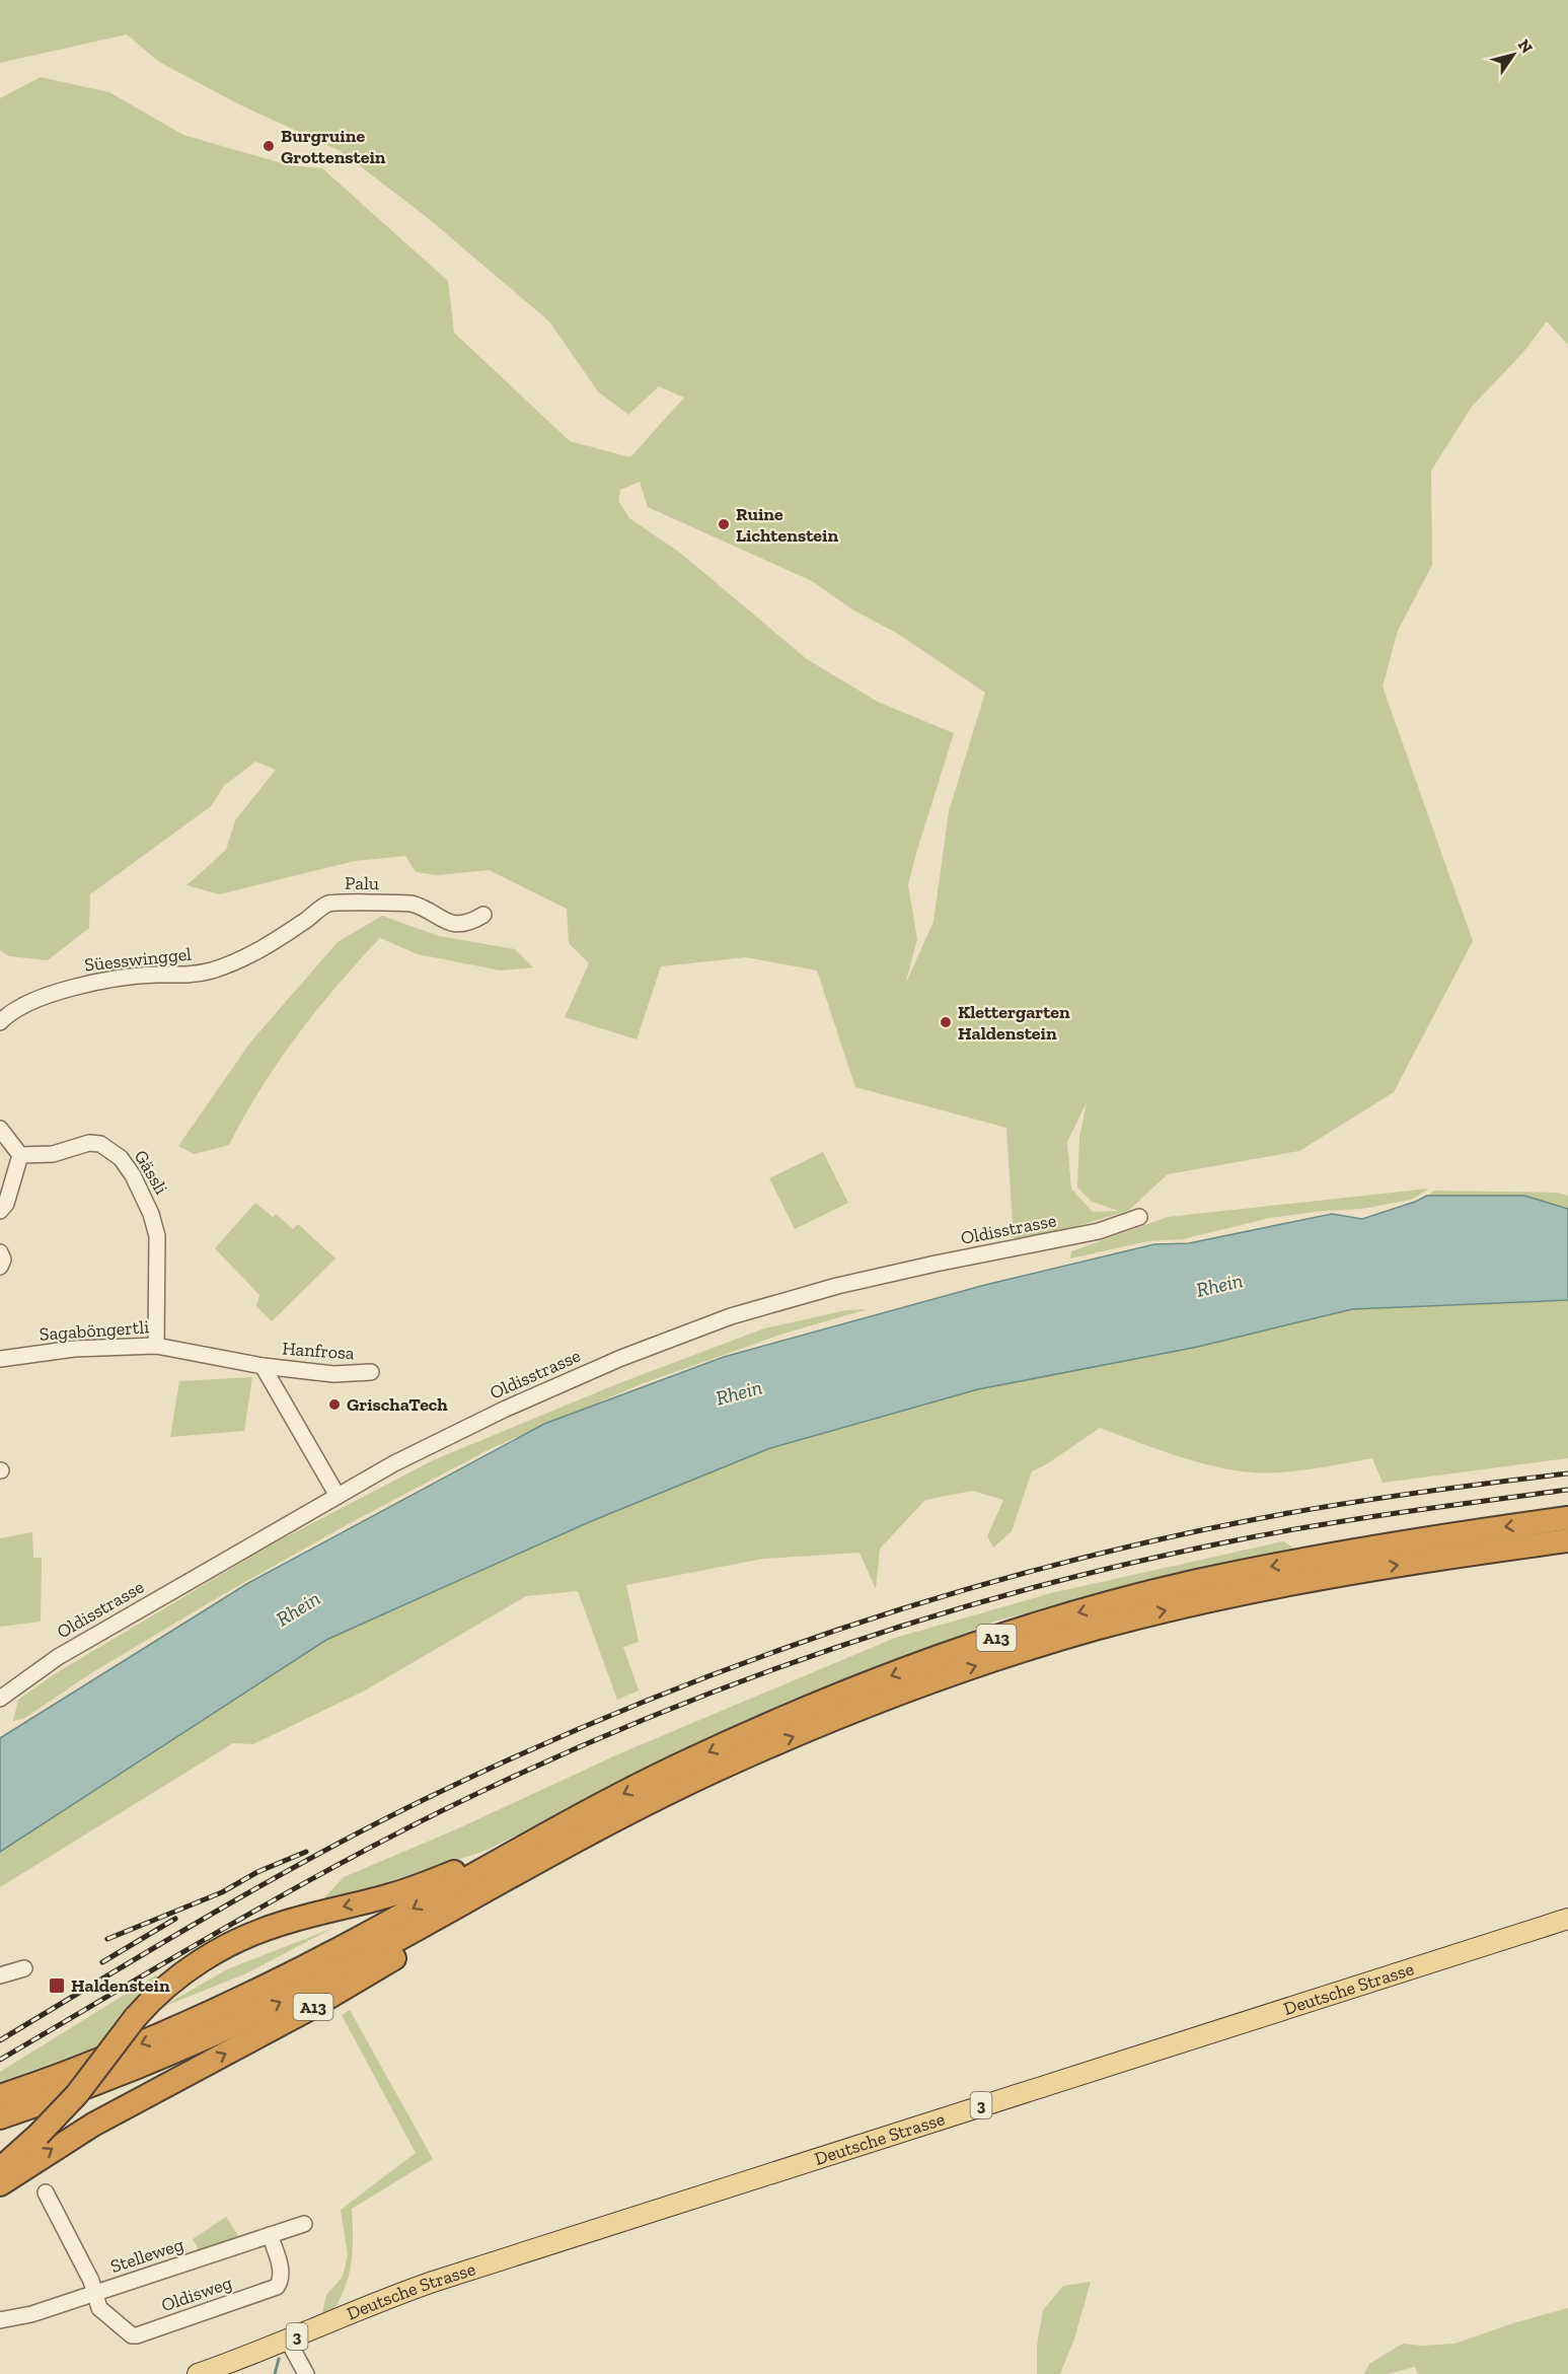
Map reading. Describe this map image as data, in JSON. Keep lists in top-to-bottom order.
{
  "streets": {
    "highway": ["A13"],
    "main road": ["Deutsche Strasse", "3"],
    "street": [
      "Palu",
      "Süesswinggel",
      "Gässli",
      "Oldisstrasse",
      "Sagaböngertli",
      "Hanfrosa",
      "Stelleweg",
      "Oldisweg"
    ]
  },
  "crossings": [
    ["Palu", "Süesswinggel"],
    ["Gässli", "Sagaböngertli"],
    ["Sagaböngertli", "Hanfrosa"],
    ["Stelleweg", "Oldisweg"]
  ],
  "water": ["Rhein"],
  "places": {
    "other": [
      "Burgruine Grottenstein",
      "Ruine Lichtenstein",
      "Klettergarten Haldenstein",
      "GrischaTech"
    ],
    "transit": ["Haldenstein"]
  },
  "north": "top right"
}
